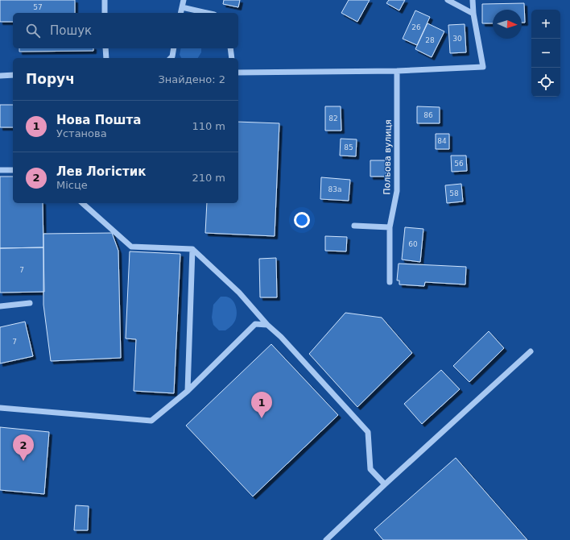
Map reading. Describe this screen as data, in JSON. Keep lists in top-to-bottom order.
{
  "streets": {
    "street": ["Польова вулиця"]
  },
  "house_numbers": [
    "57",
    "26",
    "30",
    "28",
    "86",
    "82",
    "84",
    "85",
    "56",
    "83а",
    "58",
    "60",
    "7",
    "7"
  ],
  "north": "right",
  "page": {
    "map_buttons": ["+", "−"],
    "search": "Пошук",
    "heading": ["Поруч", "Знайдено: 2"],
    "list": [
      {
        "mark": "1",
        "name": "Нова Пошта",
        "note": "Установа",
        "value": "110 m"
      },
      {
        "mark": "2",
        "name": "Лев Логістик",
        "note": "Місце",
        "value": "210 m"
      }
    ],
    "pins": ["1", "2"]
  }
}
